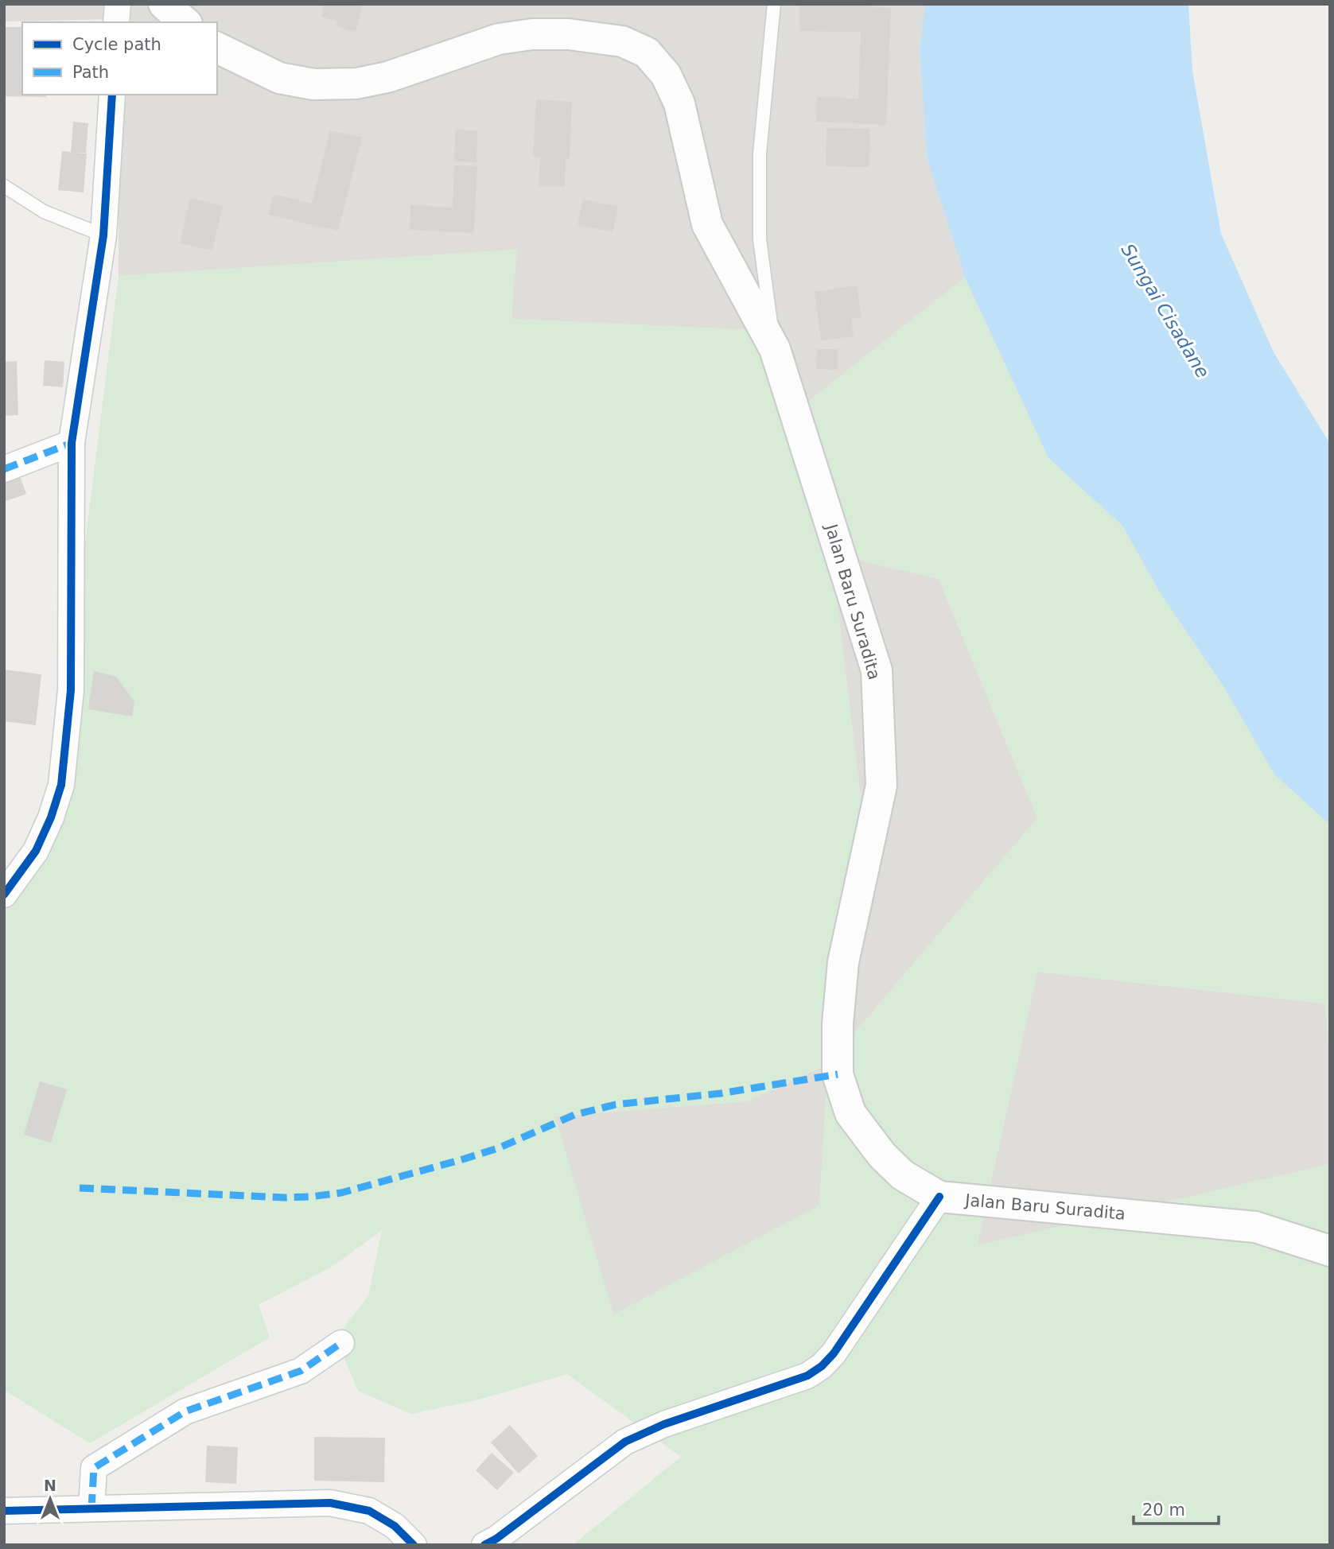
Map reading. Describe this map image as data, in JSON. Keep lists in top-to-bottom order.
{
  "streets": {
    "main road": ["Jalan Baru Suradita"]
  },
  "water": ["Sungai Cisadane"],
  "legend": ["Cycle path", "Path"],
  "scale_bar": "20 m",
  "north": "top"
}
